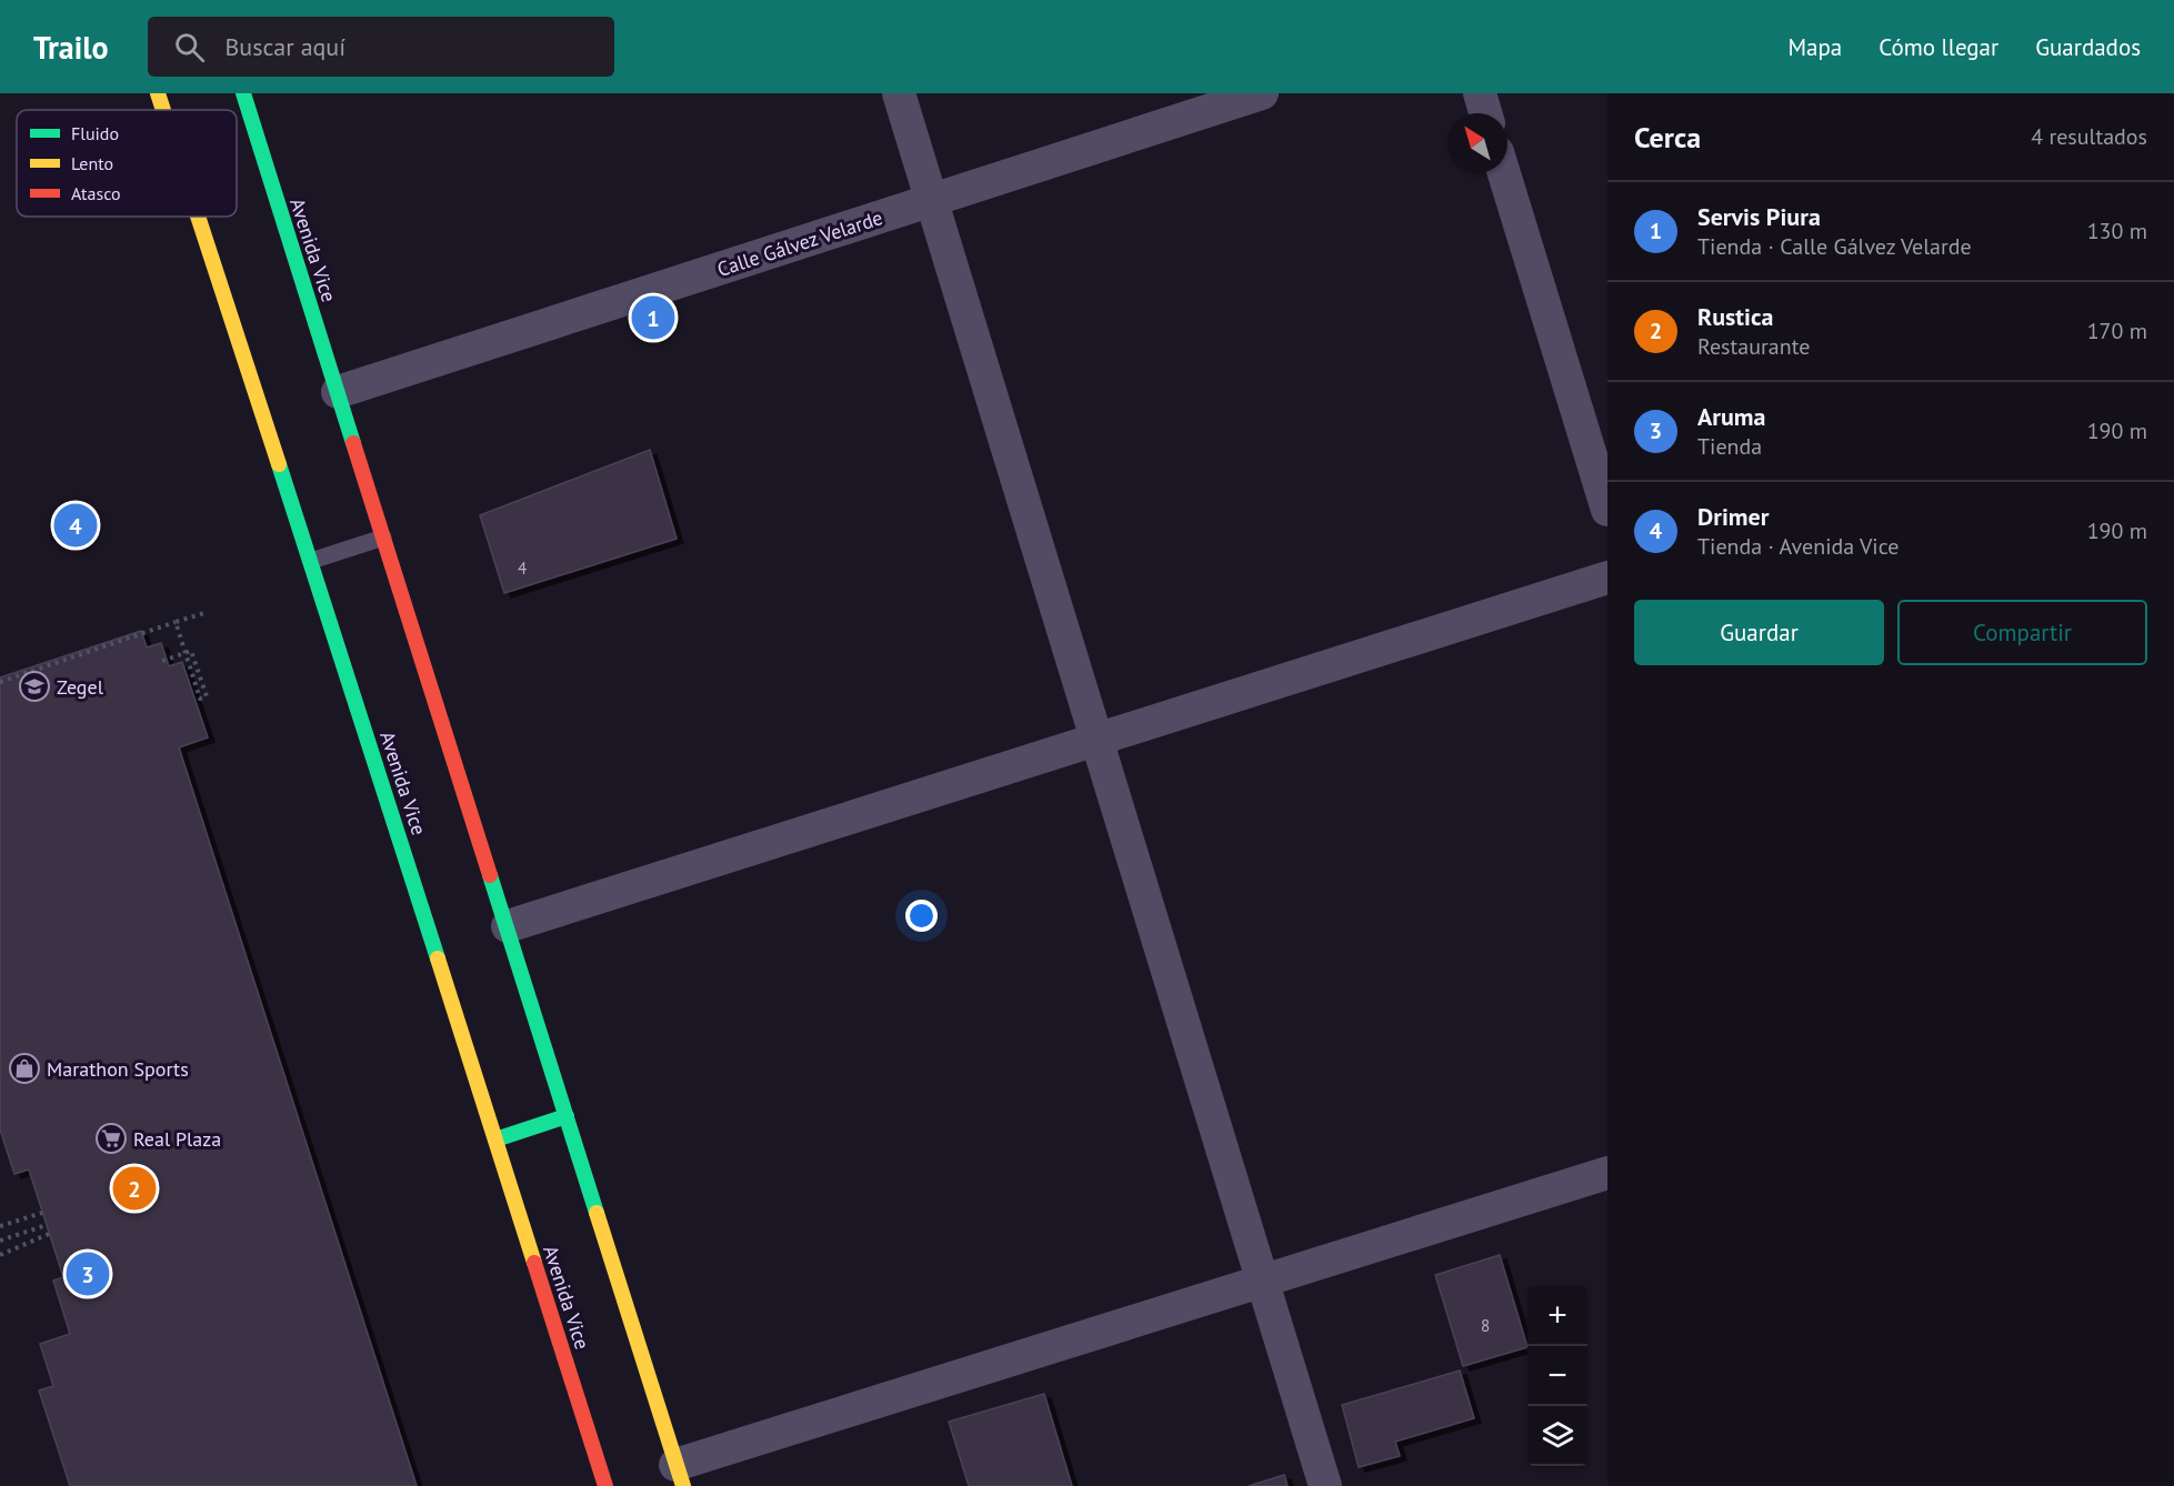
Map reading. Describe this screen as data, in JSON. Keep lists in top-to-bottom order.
{
  "streets": {
    "main road": ["Avenida Vice"],
    "street": ["Calle Gálvez Velarde"]
  },
  "crossings": [
    ["Calle Gálvez Velarde", "Avenida Vice"]
  ],
  "places": {
    "school or university": ["Zegel"],
    "shop": ["Marathon Sports"],
    "supermarket": ["Real Plaza"]
  },
  "house_numbers": ["4", "8"],
  "legend": ["Fluido", "Lento", "Atasco"],
  "north": "top left",
  "page": {
    "header": "Trailo",
    "search": "Buscar aquí",
    "nav": ["Mapa", "Cómo llegar", "Guardados"],
    "heading": ["Cerca", "4 resultados"],
    "list": [
      {
        "mark": "1",
        "name": "Servis Piura",
        "note": "Tienda · Calle Gálvez Velarde",
        "value": "130 m"
      },
      {
        "mark": "2",
        "name": "Rustica",
        "note": "Restaurante",
        "value": "170 m"
      },
      {
        "mark": "3",
        "name": "Aruma",
        "note": "Tienda",
        "value": "190 m"
      },
      {
        "mark": "4",
        "name": "Drimer",
        "note": "Tienda · Avenida Vice",
        "value": "190 m"
      }
    ],
    "pins": [
      "1",
      "4",
      "2",
      "3"
    ],
    "buttons": ["Guardar", "Compartir"],
    "map_buttons": ["+", "−"]
  }
}
